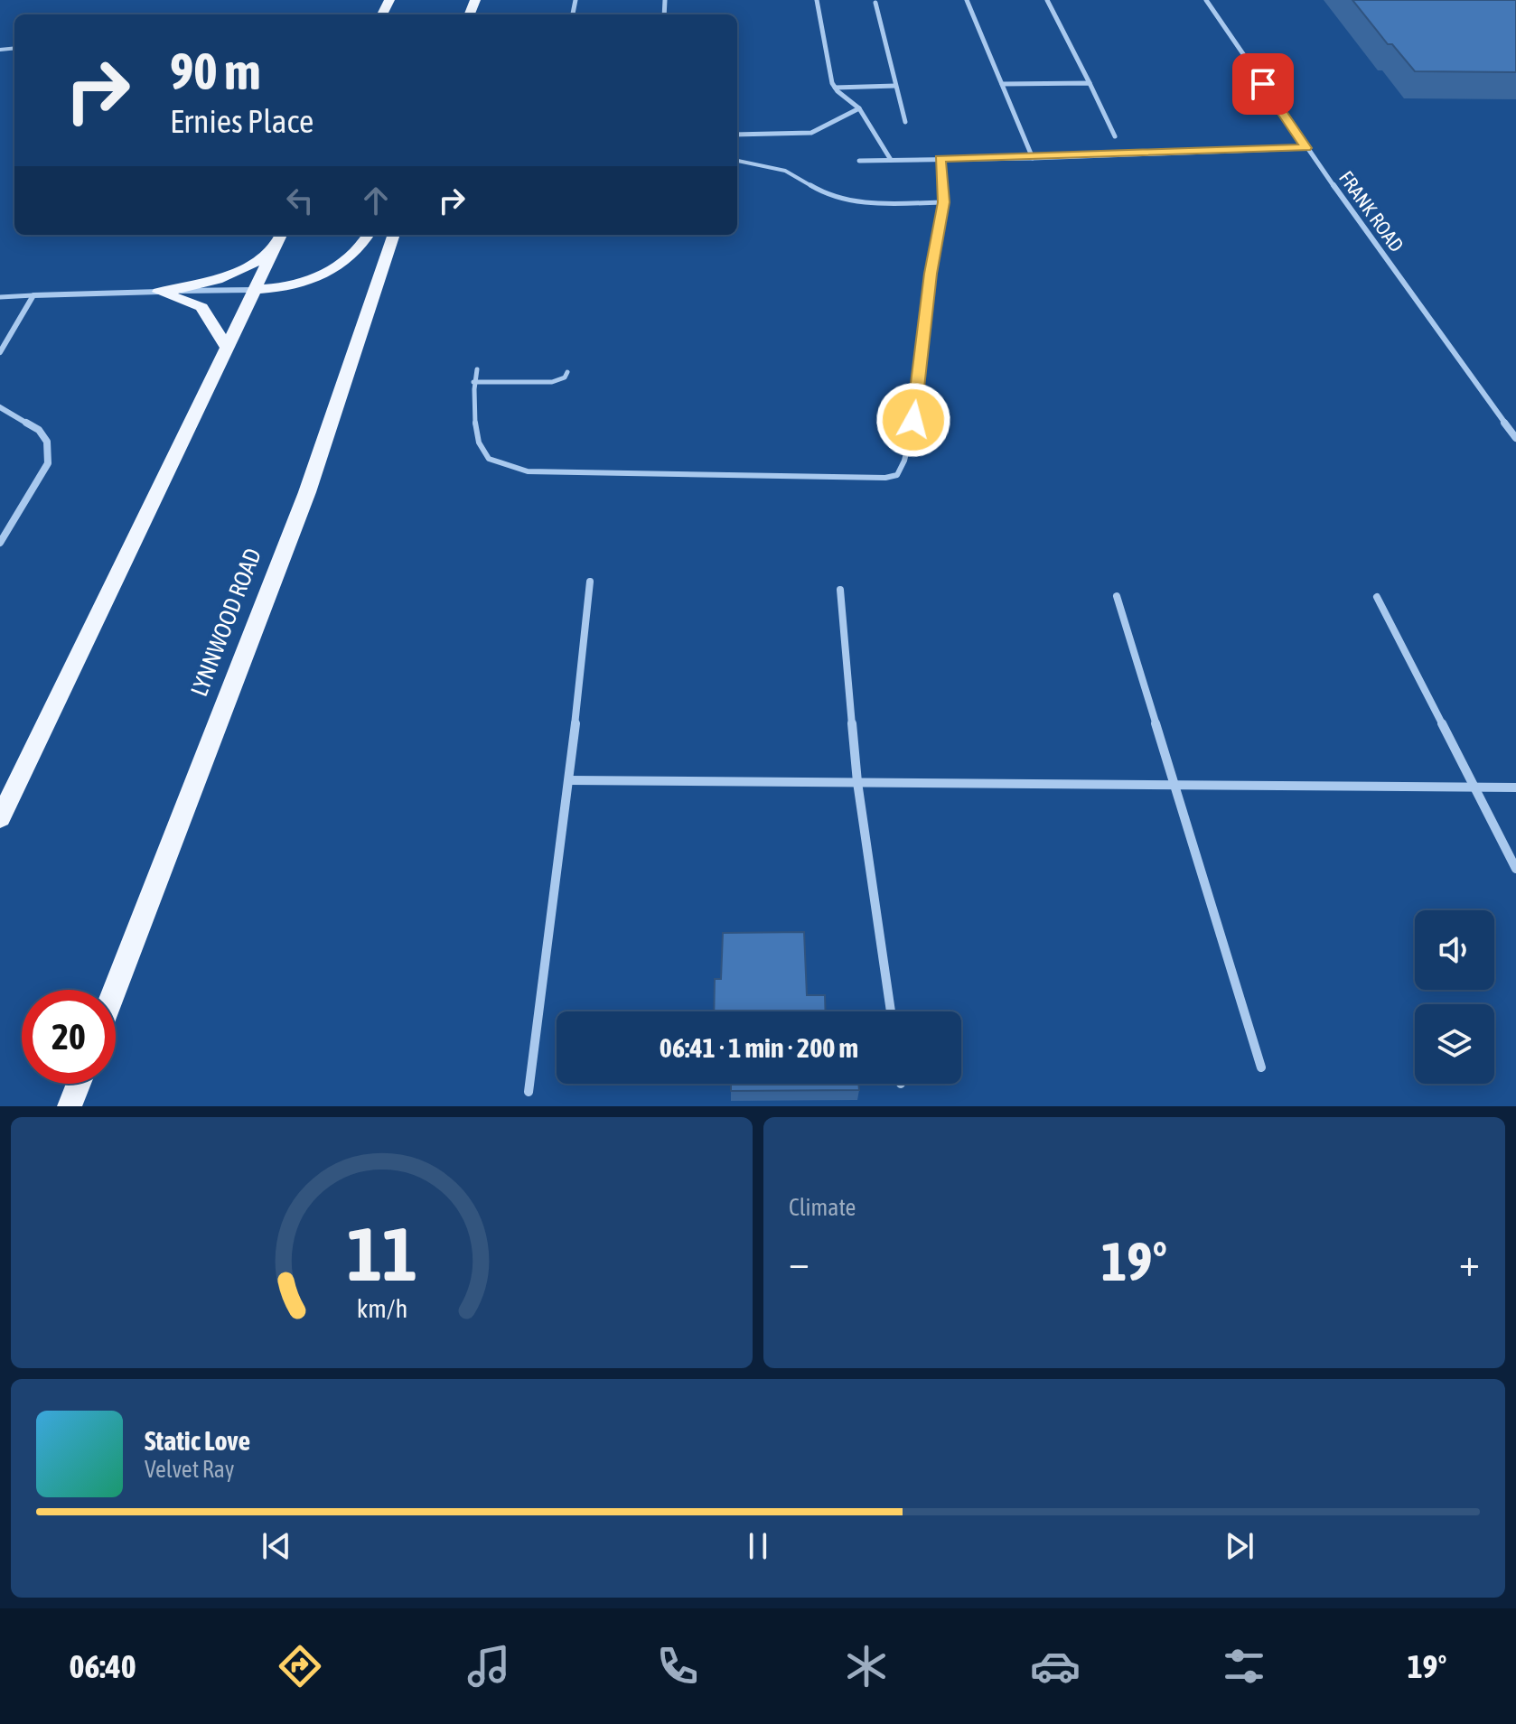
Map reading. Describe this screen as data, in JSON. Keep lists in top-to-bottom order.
{
  "streets": {
    "main road": ["LYNNWOOD ROAD"],
    "street": ["FRANK ROAD"]
  },
  "page": {
    "turn": ["90 m", "Ernies Place"],
    "limit": "20",
    "trip": "06:41 · 1 min · 200 m",
    "tile": "Climate",
    "heat": ["−", "19°", "+"],
    "song": ["Static Love", "Velvet Ray"],
    "tabs": ["06:40", "19°"],
    "gauge": ["11", "km/h"]
  }
}
